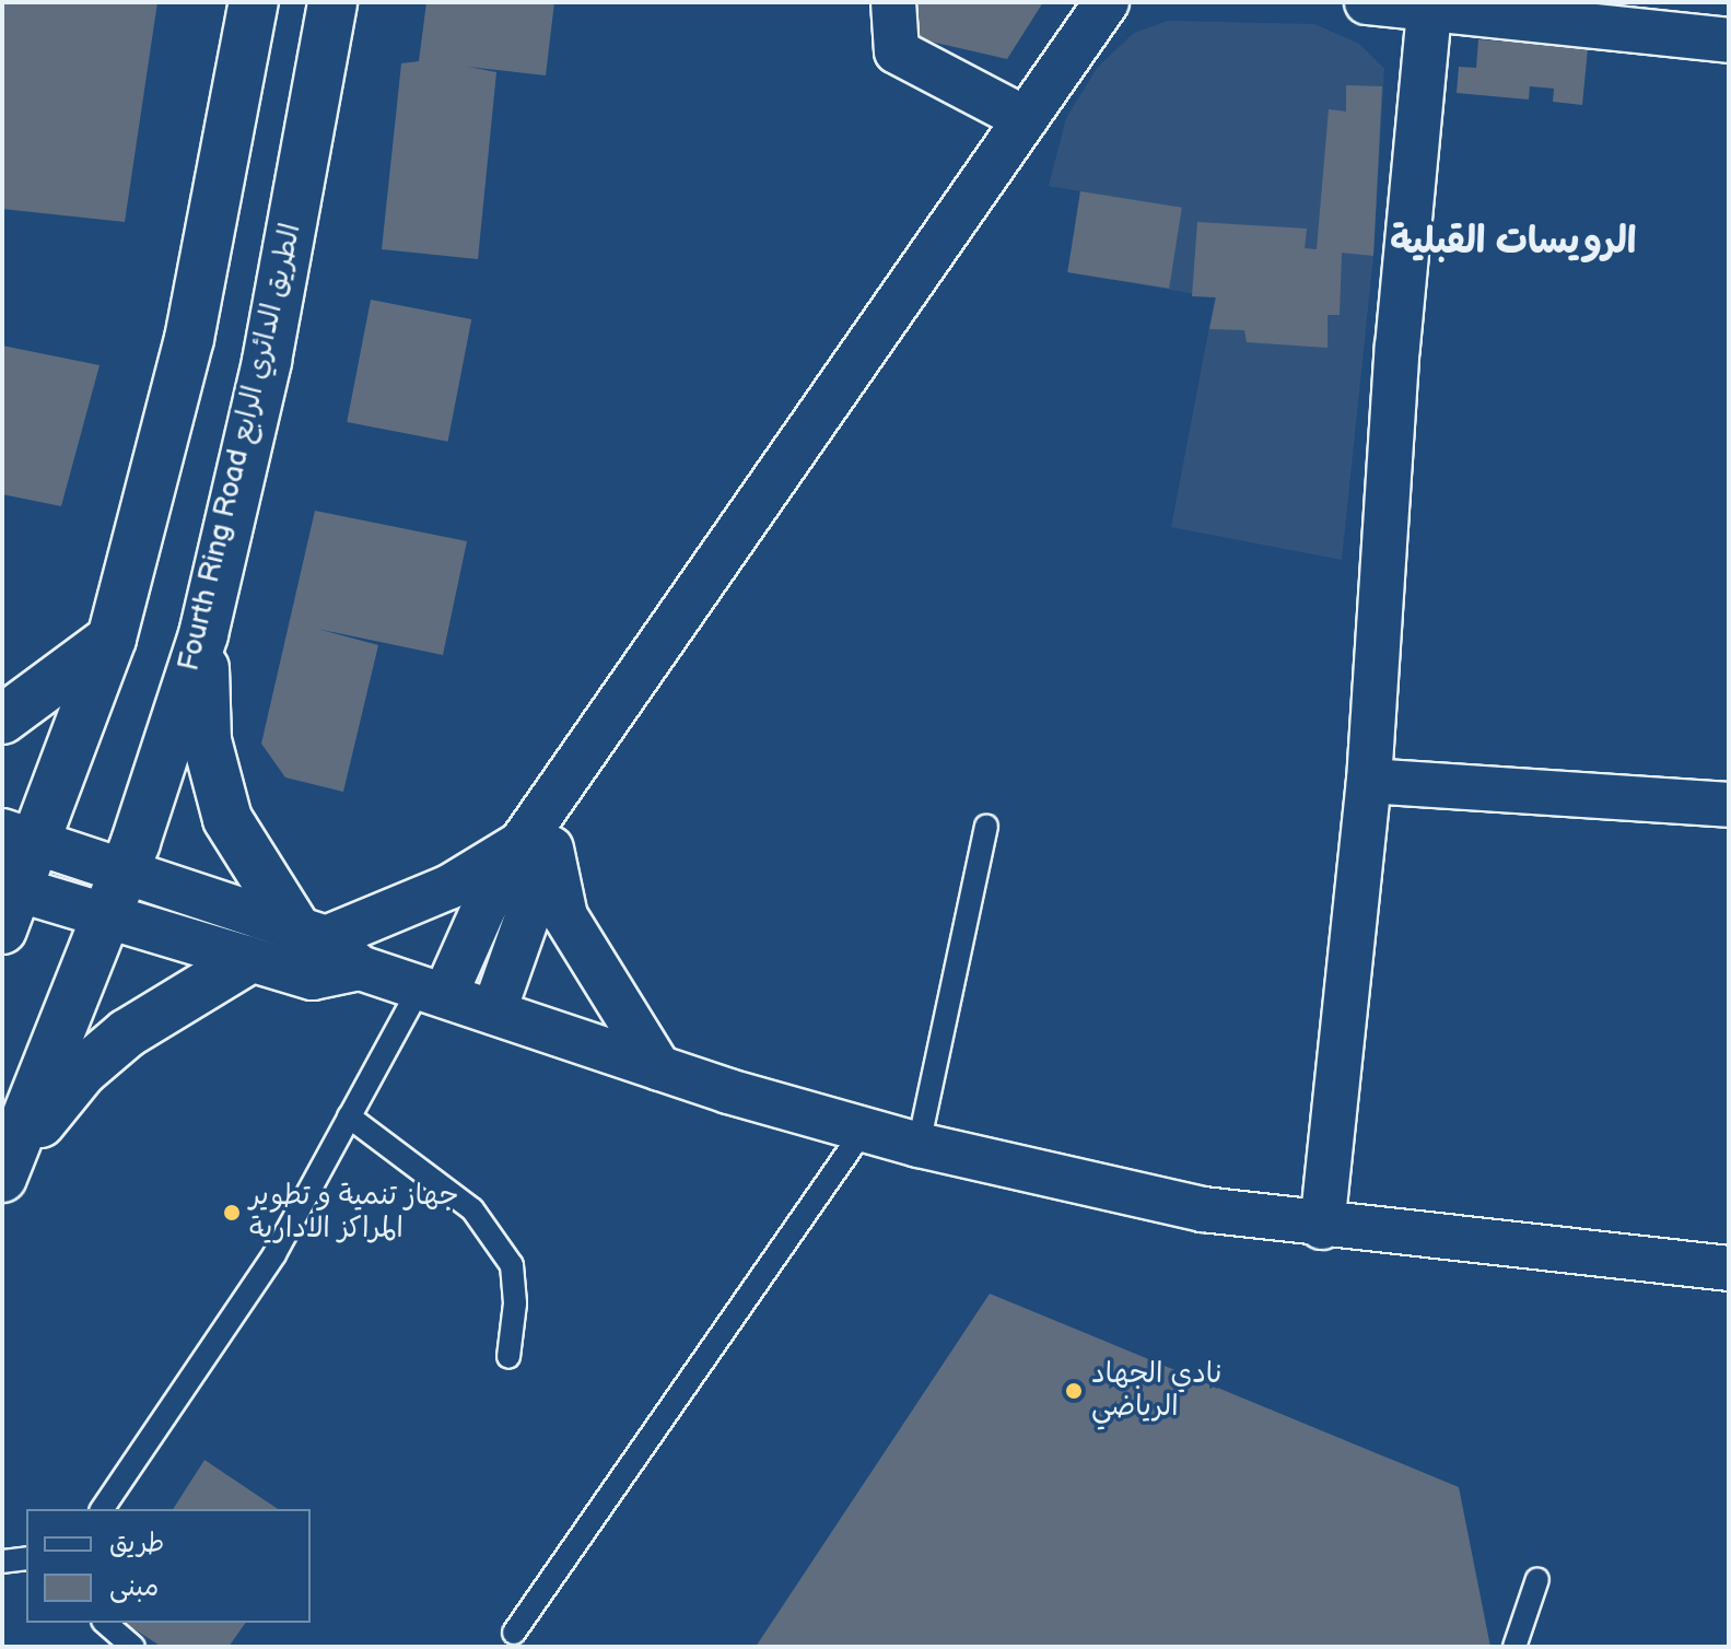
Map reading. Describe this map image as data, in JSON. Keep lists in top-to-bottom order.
{
  "streets": {
    "main road": ["Fourth Ring Road الطريق الدائري الرابع"]
  },
  "districts": ["الرويسات القبلية"],
  "places": ["جهاز تنمية و تطوير المراكز الادارية", "نادي الجهاد الرياضي"],
  "legend": ["طريق", "مبنى"]
}
